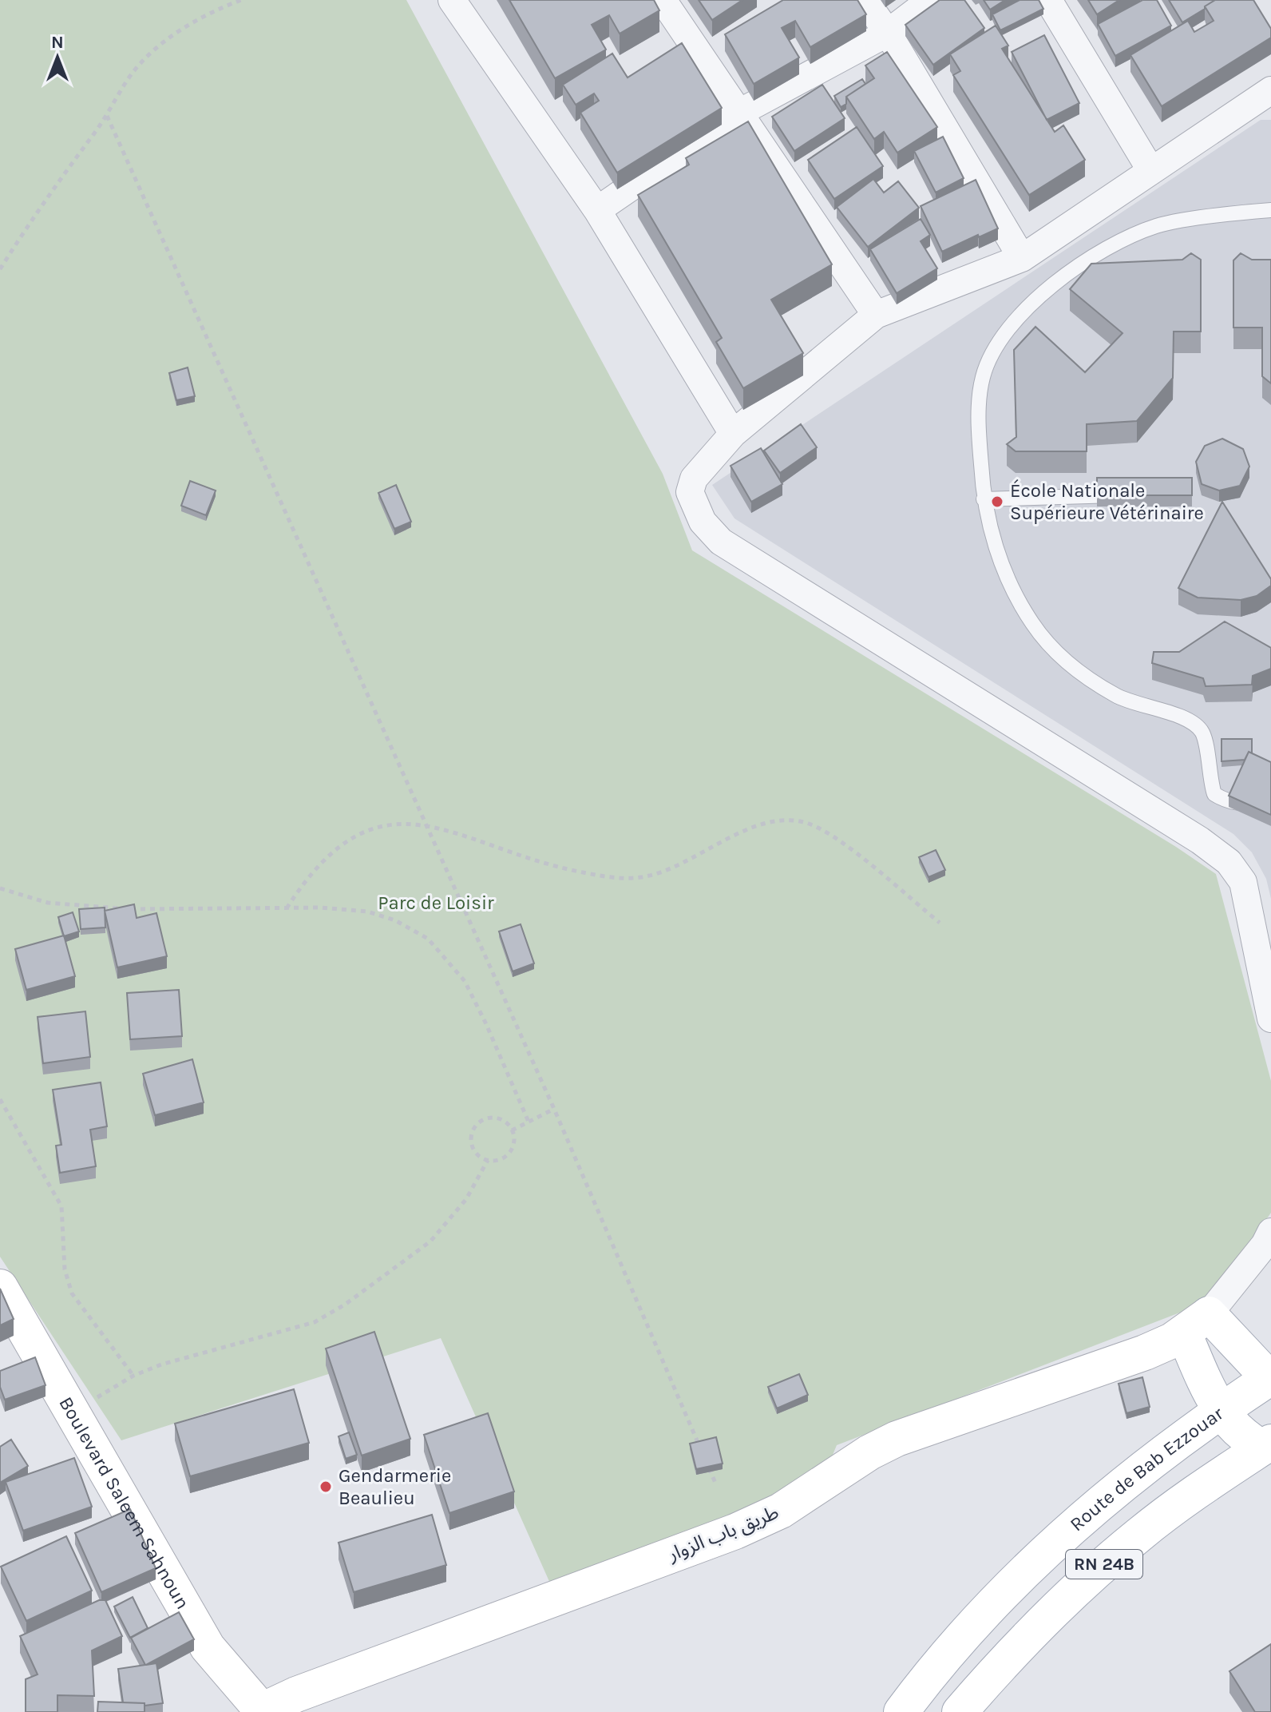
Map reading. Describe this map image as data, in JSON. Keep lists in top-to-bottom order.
{
  "streets": {
    "street": [
      "Route de Bab Ezzouar",
      "Boulevard Saleem Sahnoun",
      "طريق باب الزوار",
      "RN 24B"
    ]
  },
  "crossings": [
    ["Boulevard Saleem Sahnoun", "طريق باب الزوار"]
  ],
  "parks": ["Parc de Loisir"],
  "places": ["École Nationale Supérieure Vétérinaire", "Gendarmerie Beaulieu"],
  "north": "top"
}
